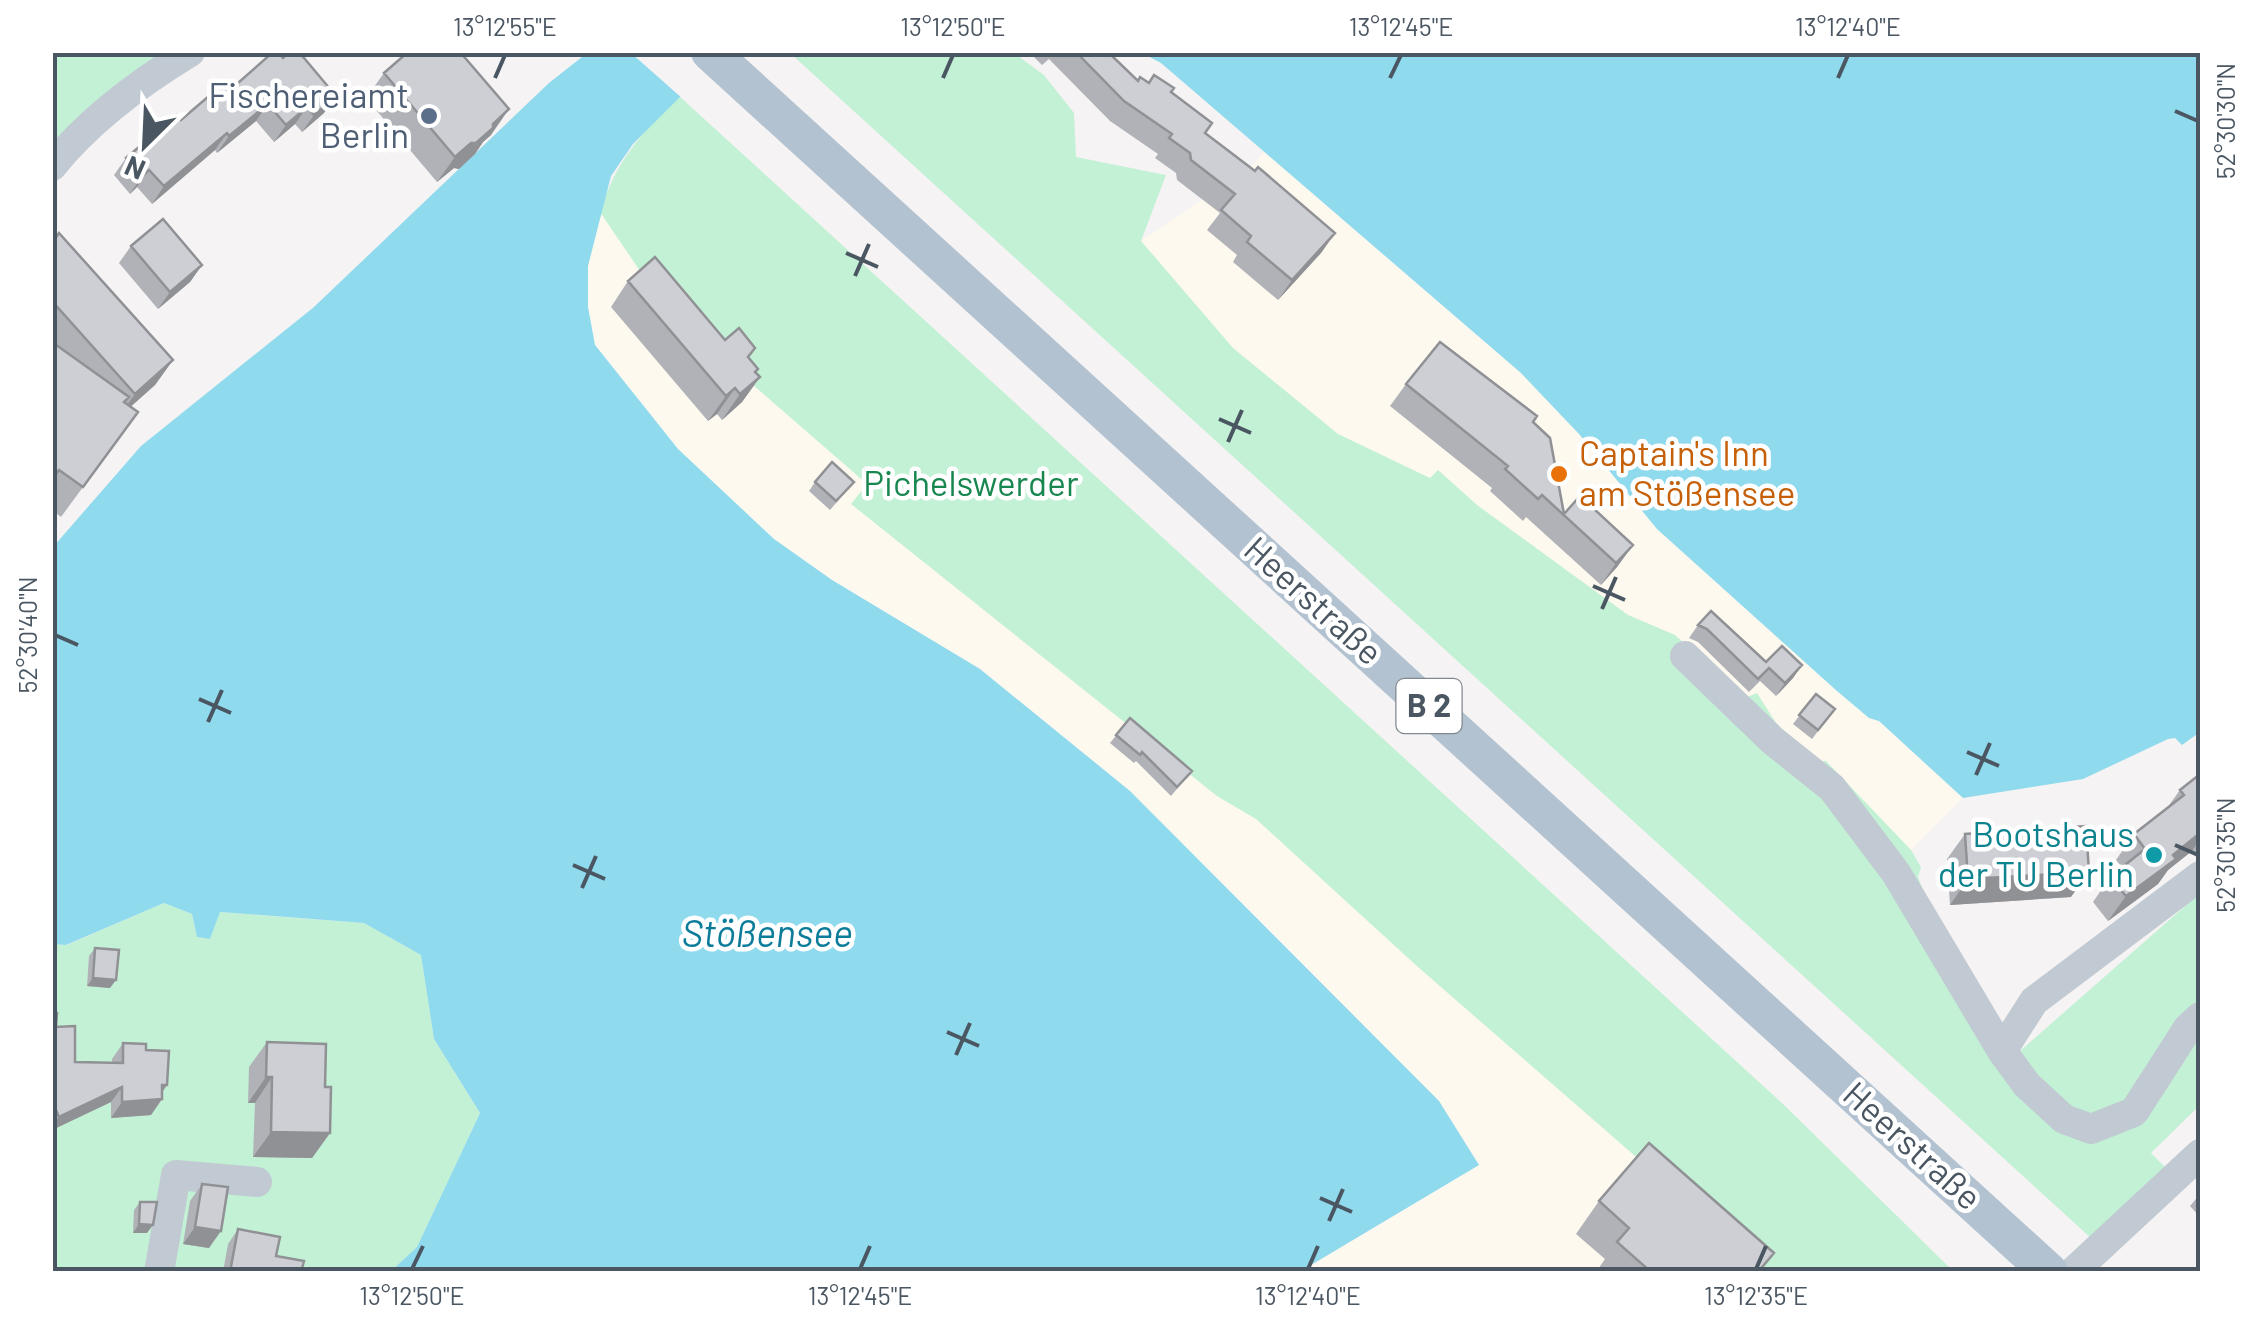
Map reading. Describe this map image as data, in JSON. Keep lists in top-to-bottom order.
{
  "streets": {
    "main road": ["Heerstraße", "B 2"]
  },
  "water": ["Stößensee"],
  "parks": ["Pichelswerder"],
  "places": ["Fischereiamt Berlin", "Captain's Inn am Stößensee", "Bootshaus der TU Berlin"],
  "north": "bottom left",
  "coordinates": [
    "13°12'55\"E",
    "13°12'50\"E",
    "13°12'45\"E",
    "13°12'40\"E",
    "52°30'30\"N",
    "52°30'40\"N",
    "52°30'35\"N",
    "13°12'35\"E"
  ]
}
